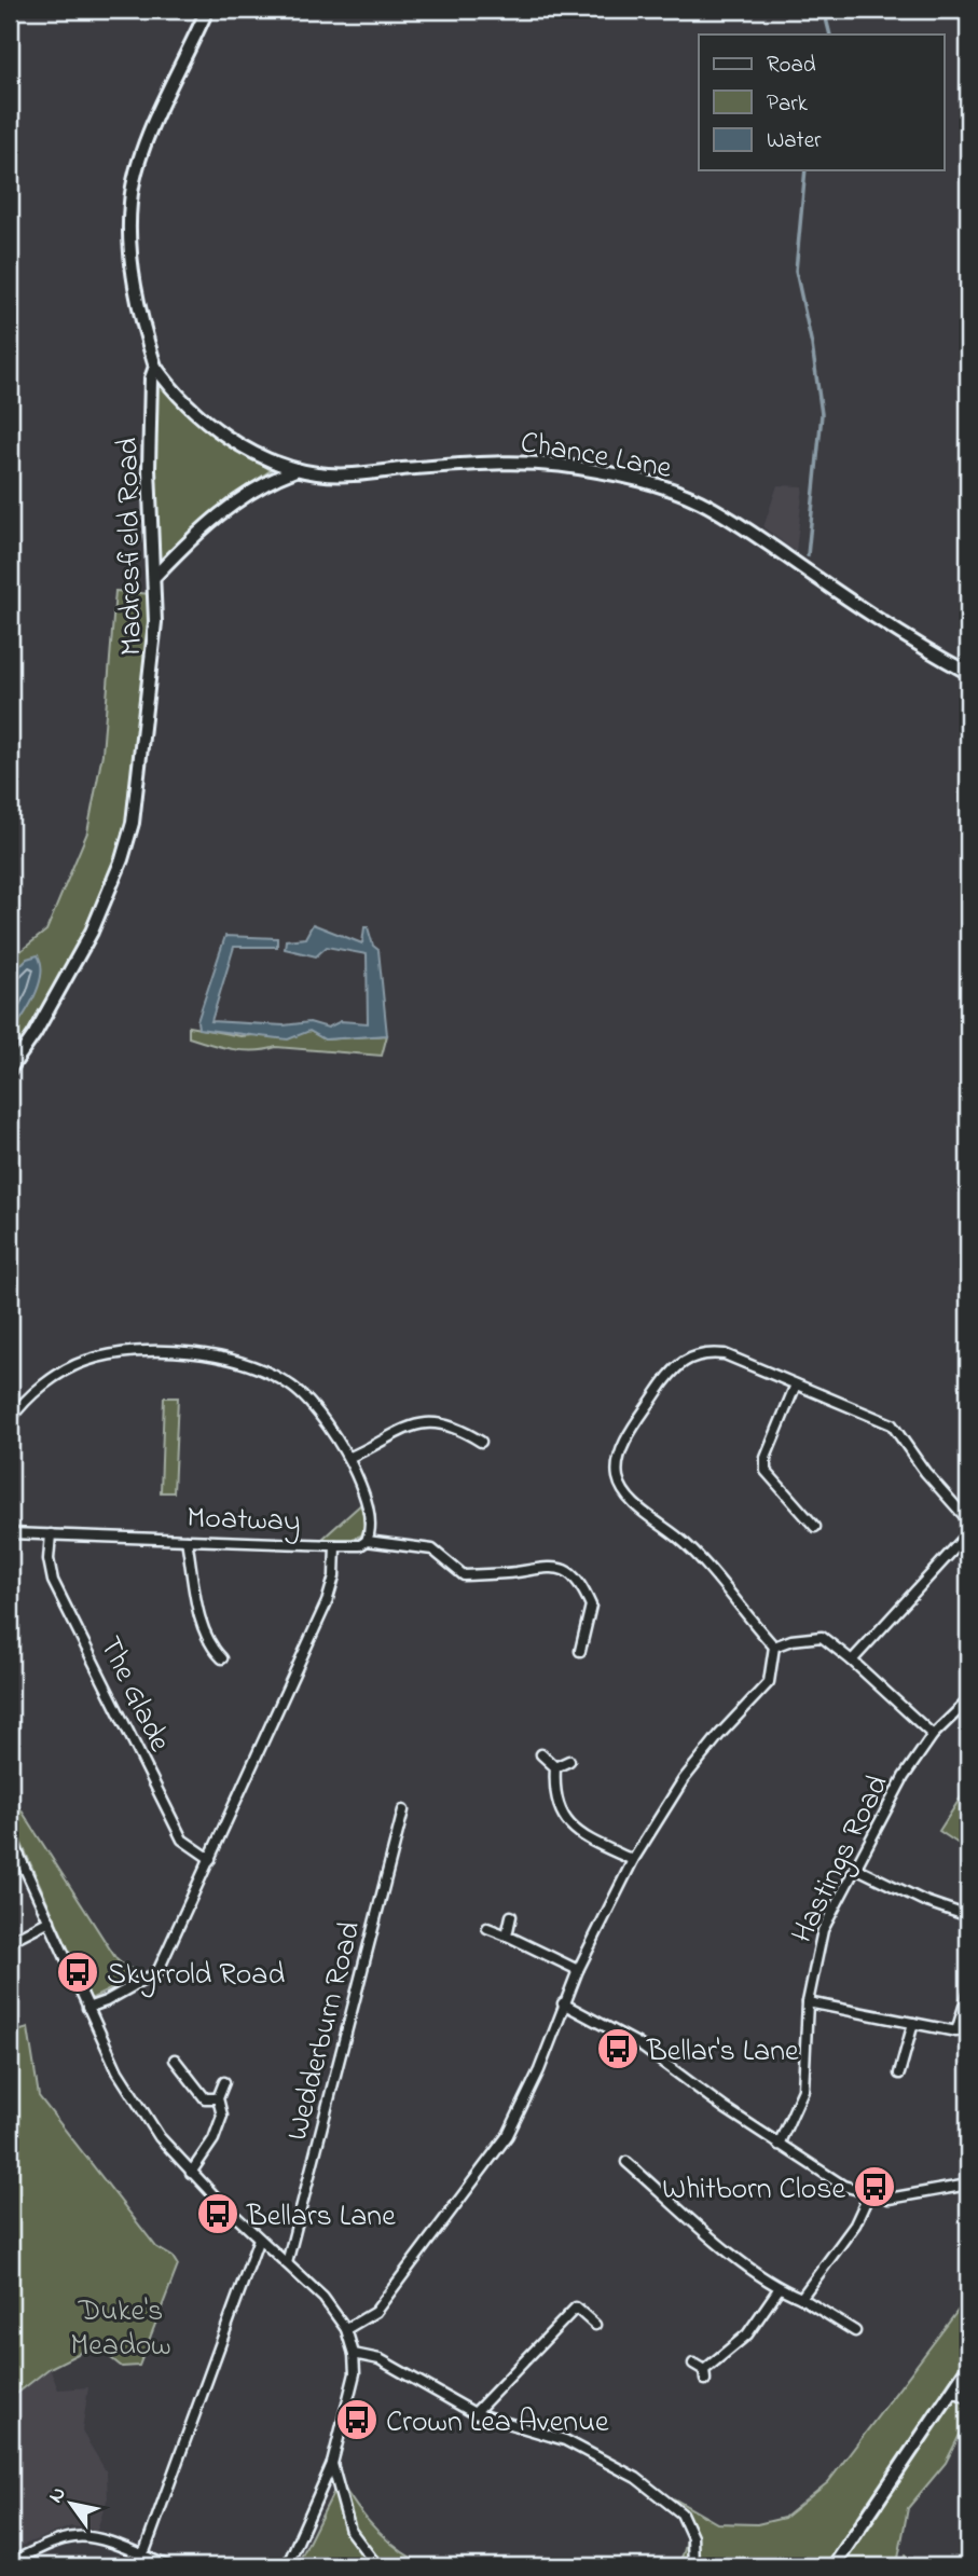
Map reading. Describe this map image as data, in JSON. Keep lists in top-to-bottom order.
{
  "streets": {
    "street": [
      "Chance Lane",
      "Madresfield Road",
      "Moatway",
      "The Glade",
      "Hastings Road",
      "Wedderburn Road"
    ]
  },
  "crossings": [
    ["Chance Lane", "Madresfield Road"],
    ["Moatway", "The Glade"]
  ],
  "parks": ["Duke's Meadow"],
  "places": {
    "bus stop": [
      "Skyrrold Road",
      "Bellar's Lane",
      "Whitborn Close",
      "Bellars Lane",
      "Crown Lea Avenue"
    ]
  },
  "legend": ["Road", "Park", "Water"],
  "north": "top left"
}
